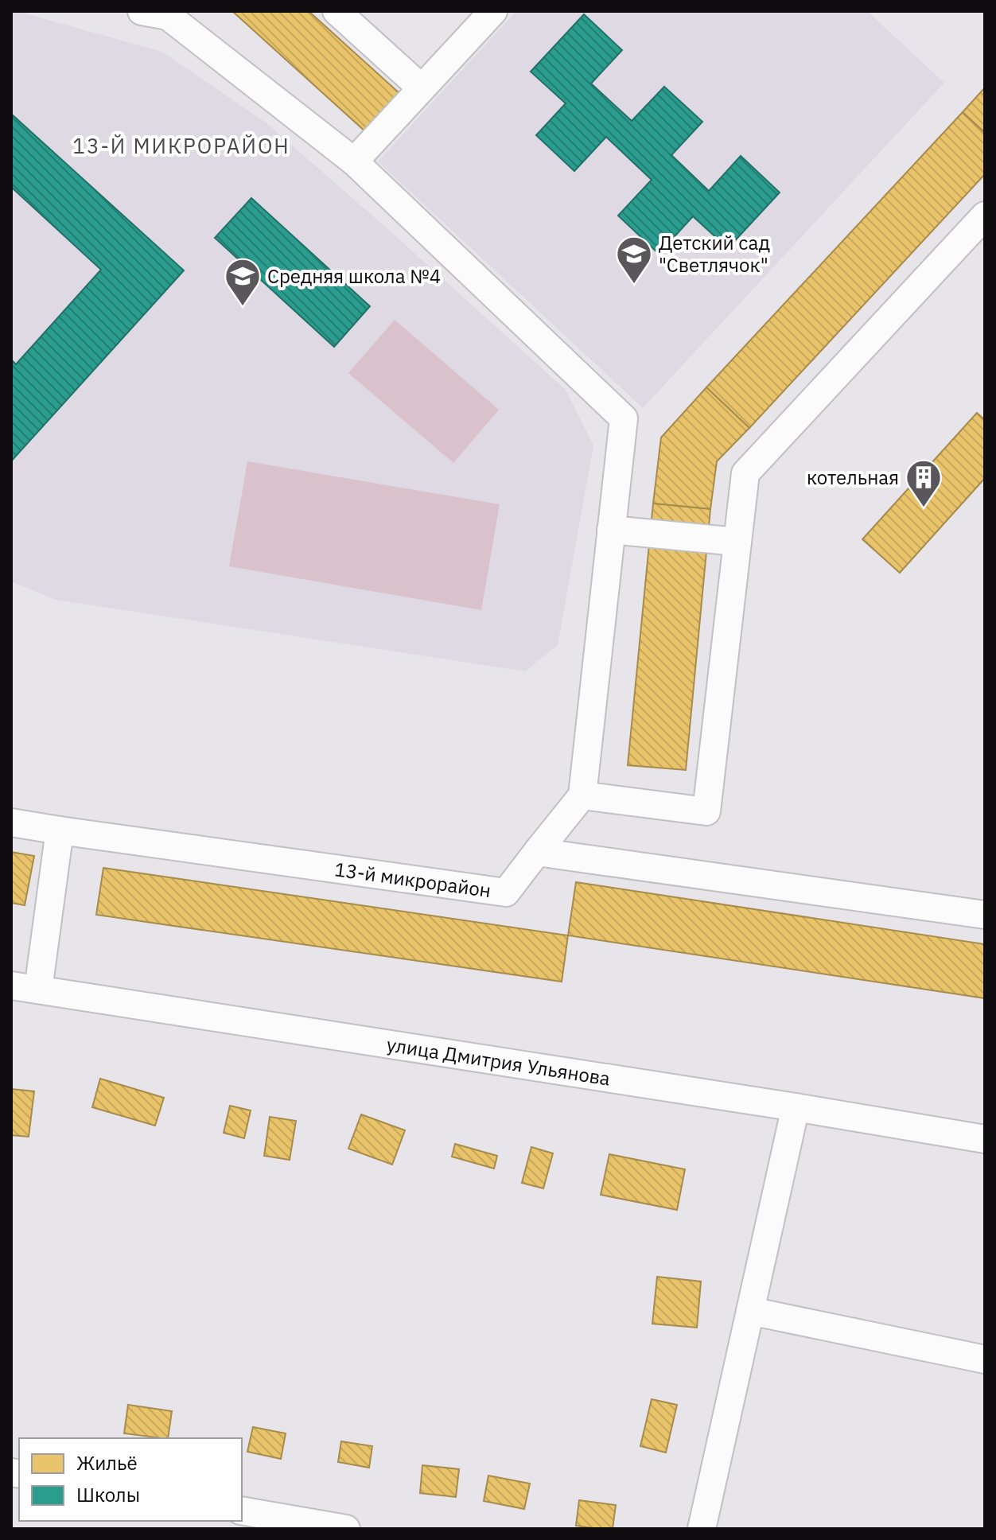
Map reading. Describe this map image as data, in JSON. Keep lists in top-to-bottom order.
{
  "streets": {
    "street": ["13-й микрорайон", "улица Дмитрия Ульянова"]
  },
  "districts": ["13-Й МИКРОРАЙОН"],
  "places": {
    "school or university": ["Детский сад \"Светлячок\"", "Средняя школа №4"],
    "building": ["котельная"]
  },
  "legend": ["Жильё", "Школы"]
}
